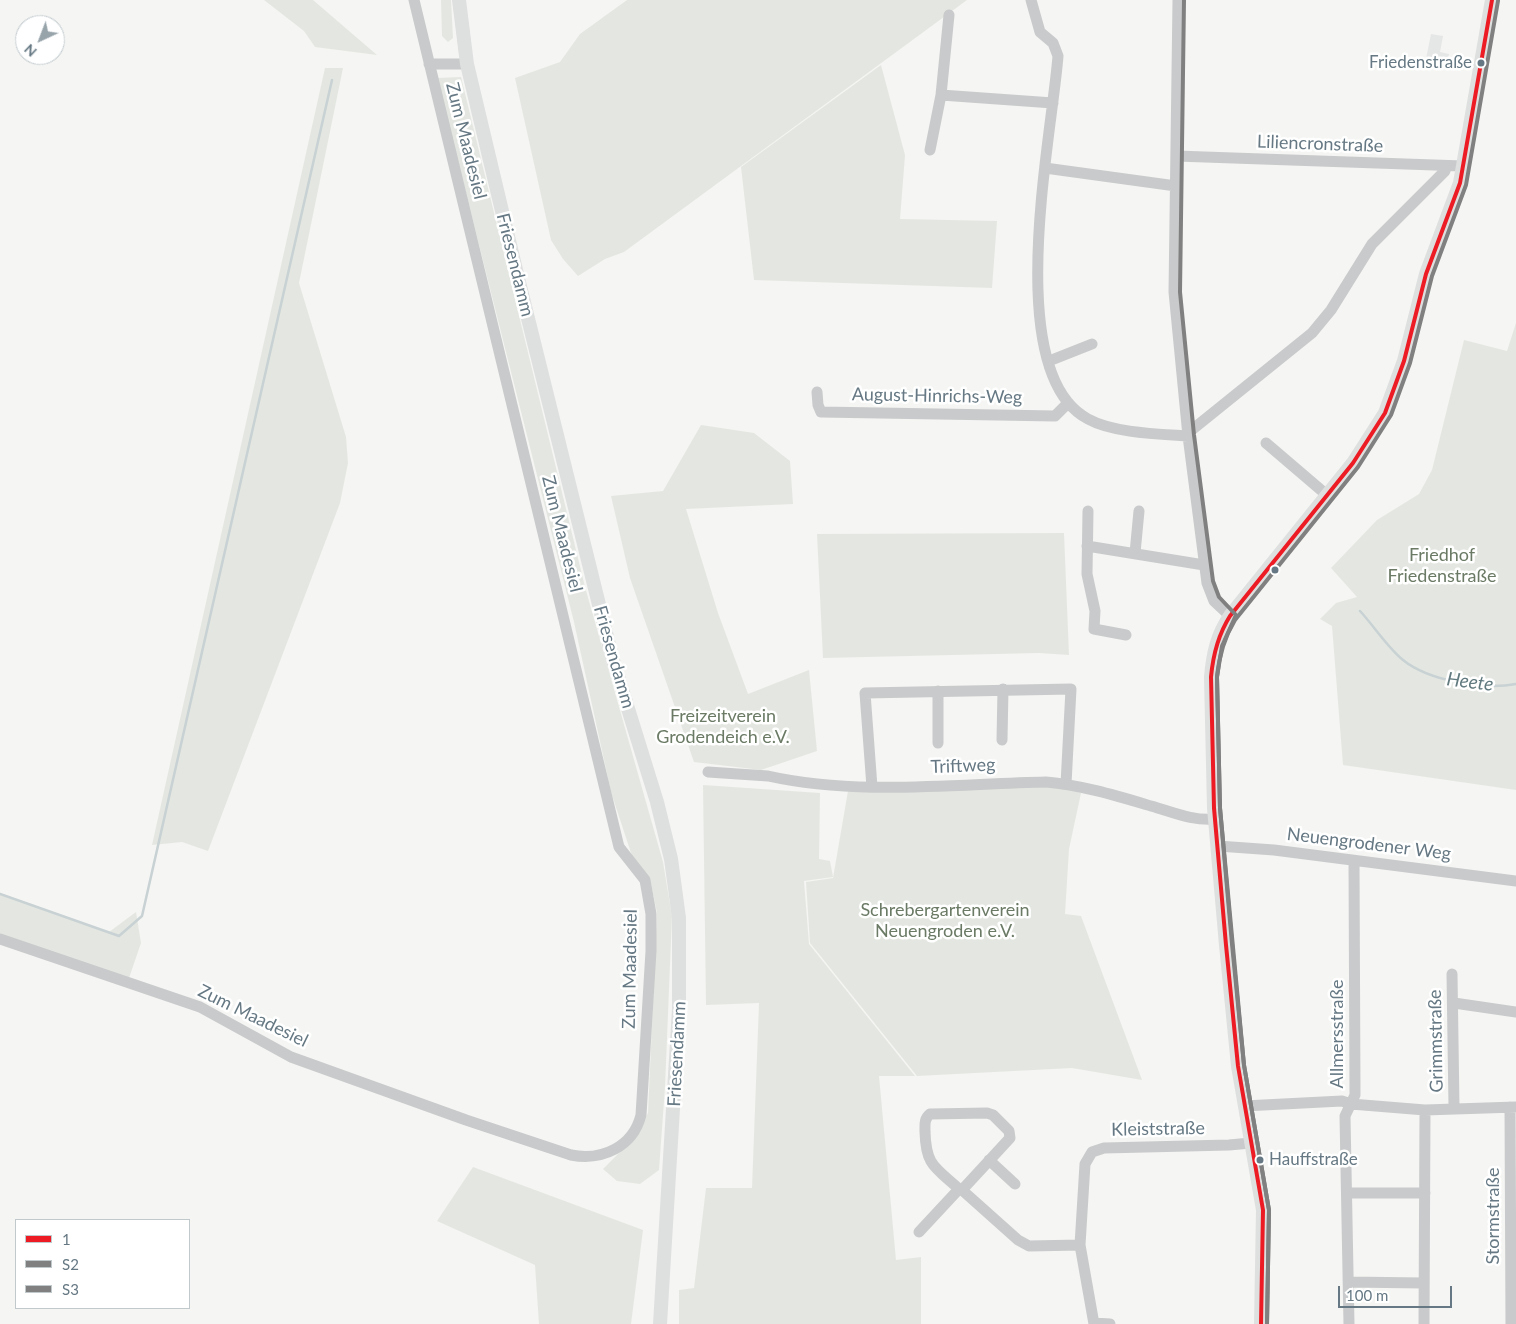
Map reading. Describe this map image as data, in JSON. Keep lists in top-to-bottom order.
{
  "streets": {
    "main road": ["Friesendamm"],
    "street": [
      "Zum Maadesiel",
      "Liliencronstraße",
      "August-Hinrichs-Weg",
      "Triftweg",
      "Neuengrodener Weg",
      "Allmersstraße",
      "Grimmstraße",
      "Kleiststraße",
      "Stormstraße"
    ]
  },
  "crossings": [
    ["Zum Maadesiel", "Friesendamm"],
    ["Neuengrodener Weg", "Allmersstraße"]
  ],
  "water": ["Heete"],
  "parks": ["Friedhof Friedenstraße", "Freizeitverein Grodendeich e.V.", "Schrebergartenverein Neuengroden e.V."],
  "places": ["Friedenstraße", "Hauffstraße"],
  "lines": ["transit line 1", "transit line S3", "transit line S2"],
  "legend": ["1", "S2", "S3"],
  "scale_bar": "100 m",
  "north": "bottom left"
}
